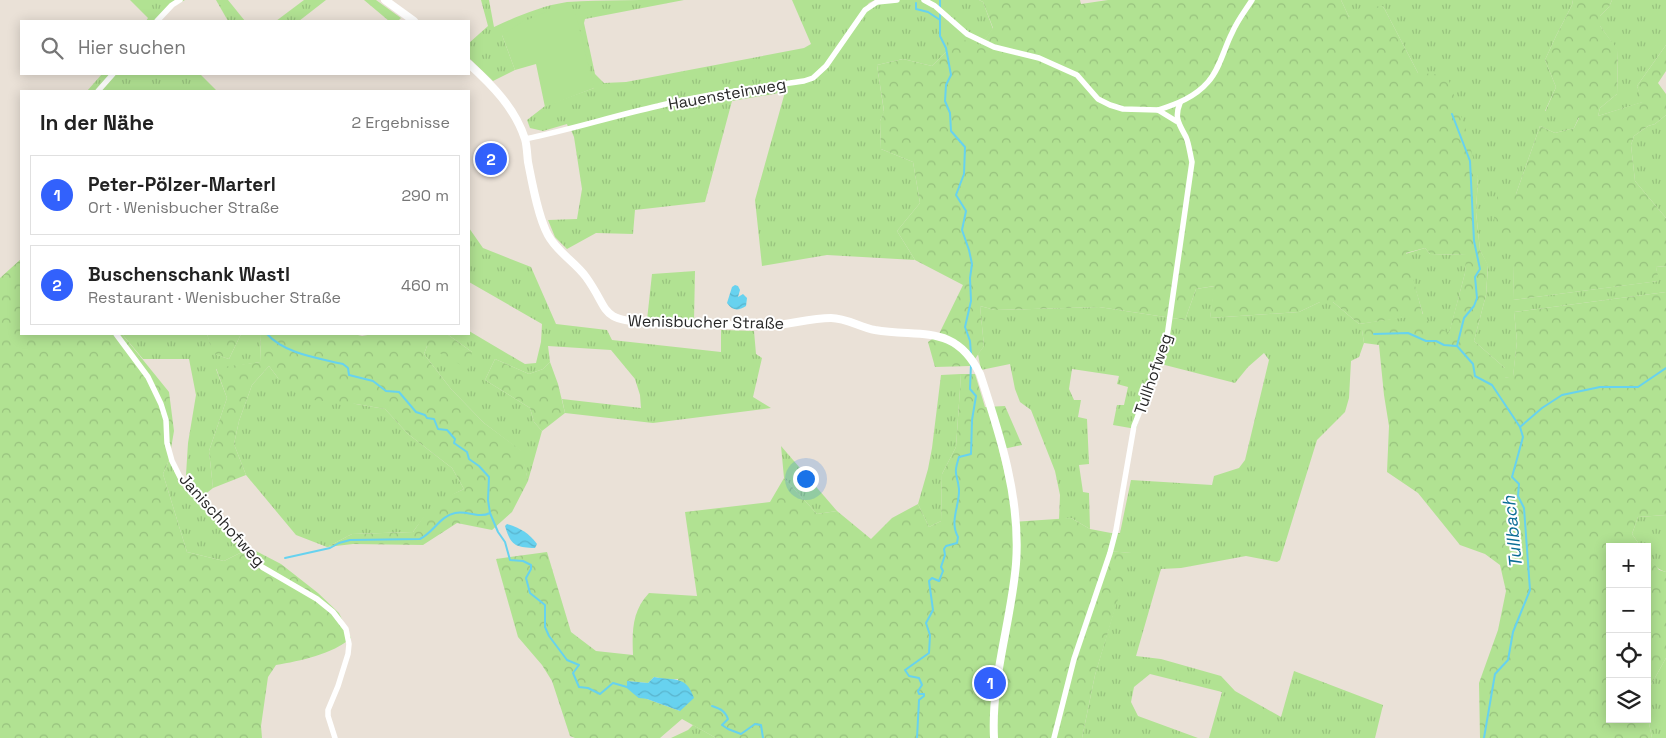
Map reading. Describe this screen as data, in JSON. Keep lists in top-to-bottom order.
{
  "streets": {
    "street": [
      "Hauensteinweg",
      "Wenisbucher Straße",
      "Tullhofweg",
      "Janischhofweg"
    ]
  },
  "crossings": [
    ["Hauensteinweg", "Wenisbucher Straße"]
  ],
  "water": ["Tullbach"],
  "page": {
    "search": "Hier suchen",
    "heading": ["In der Nähe", "2 Ergebnisse"],
    "pins": ["2", "1"],
    "list": [
      {
        "mark": "1",
        "name": "Peter-Pölzer-Marterl",
        "note": "Ort · Wenisbucher Straße",
        "value": "290 m"
      },
      {
        "mark": "2",
        "name": "Buschenschank Wastl",
        "note": "Restaurant · Wenisbucher Straße",
        "value": "460 m"
      }
    ],
    "map_buttons": ["+", "−"]
  }
}
